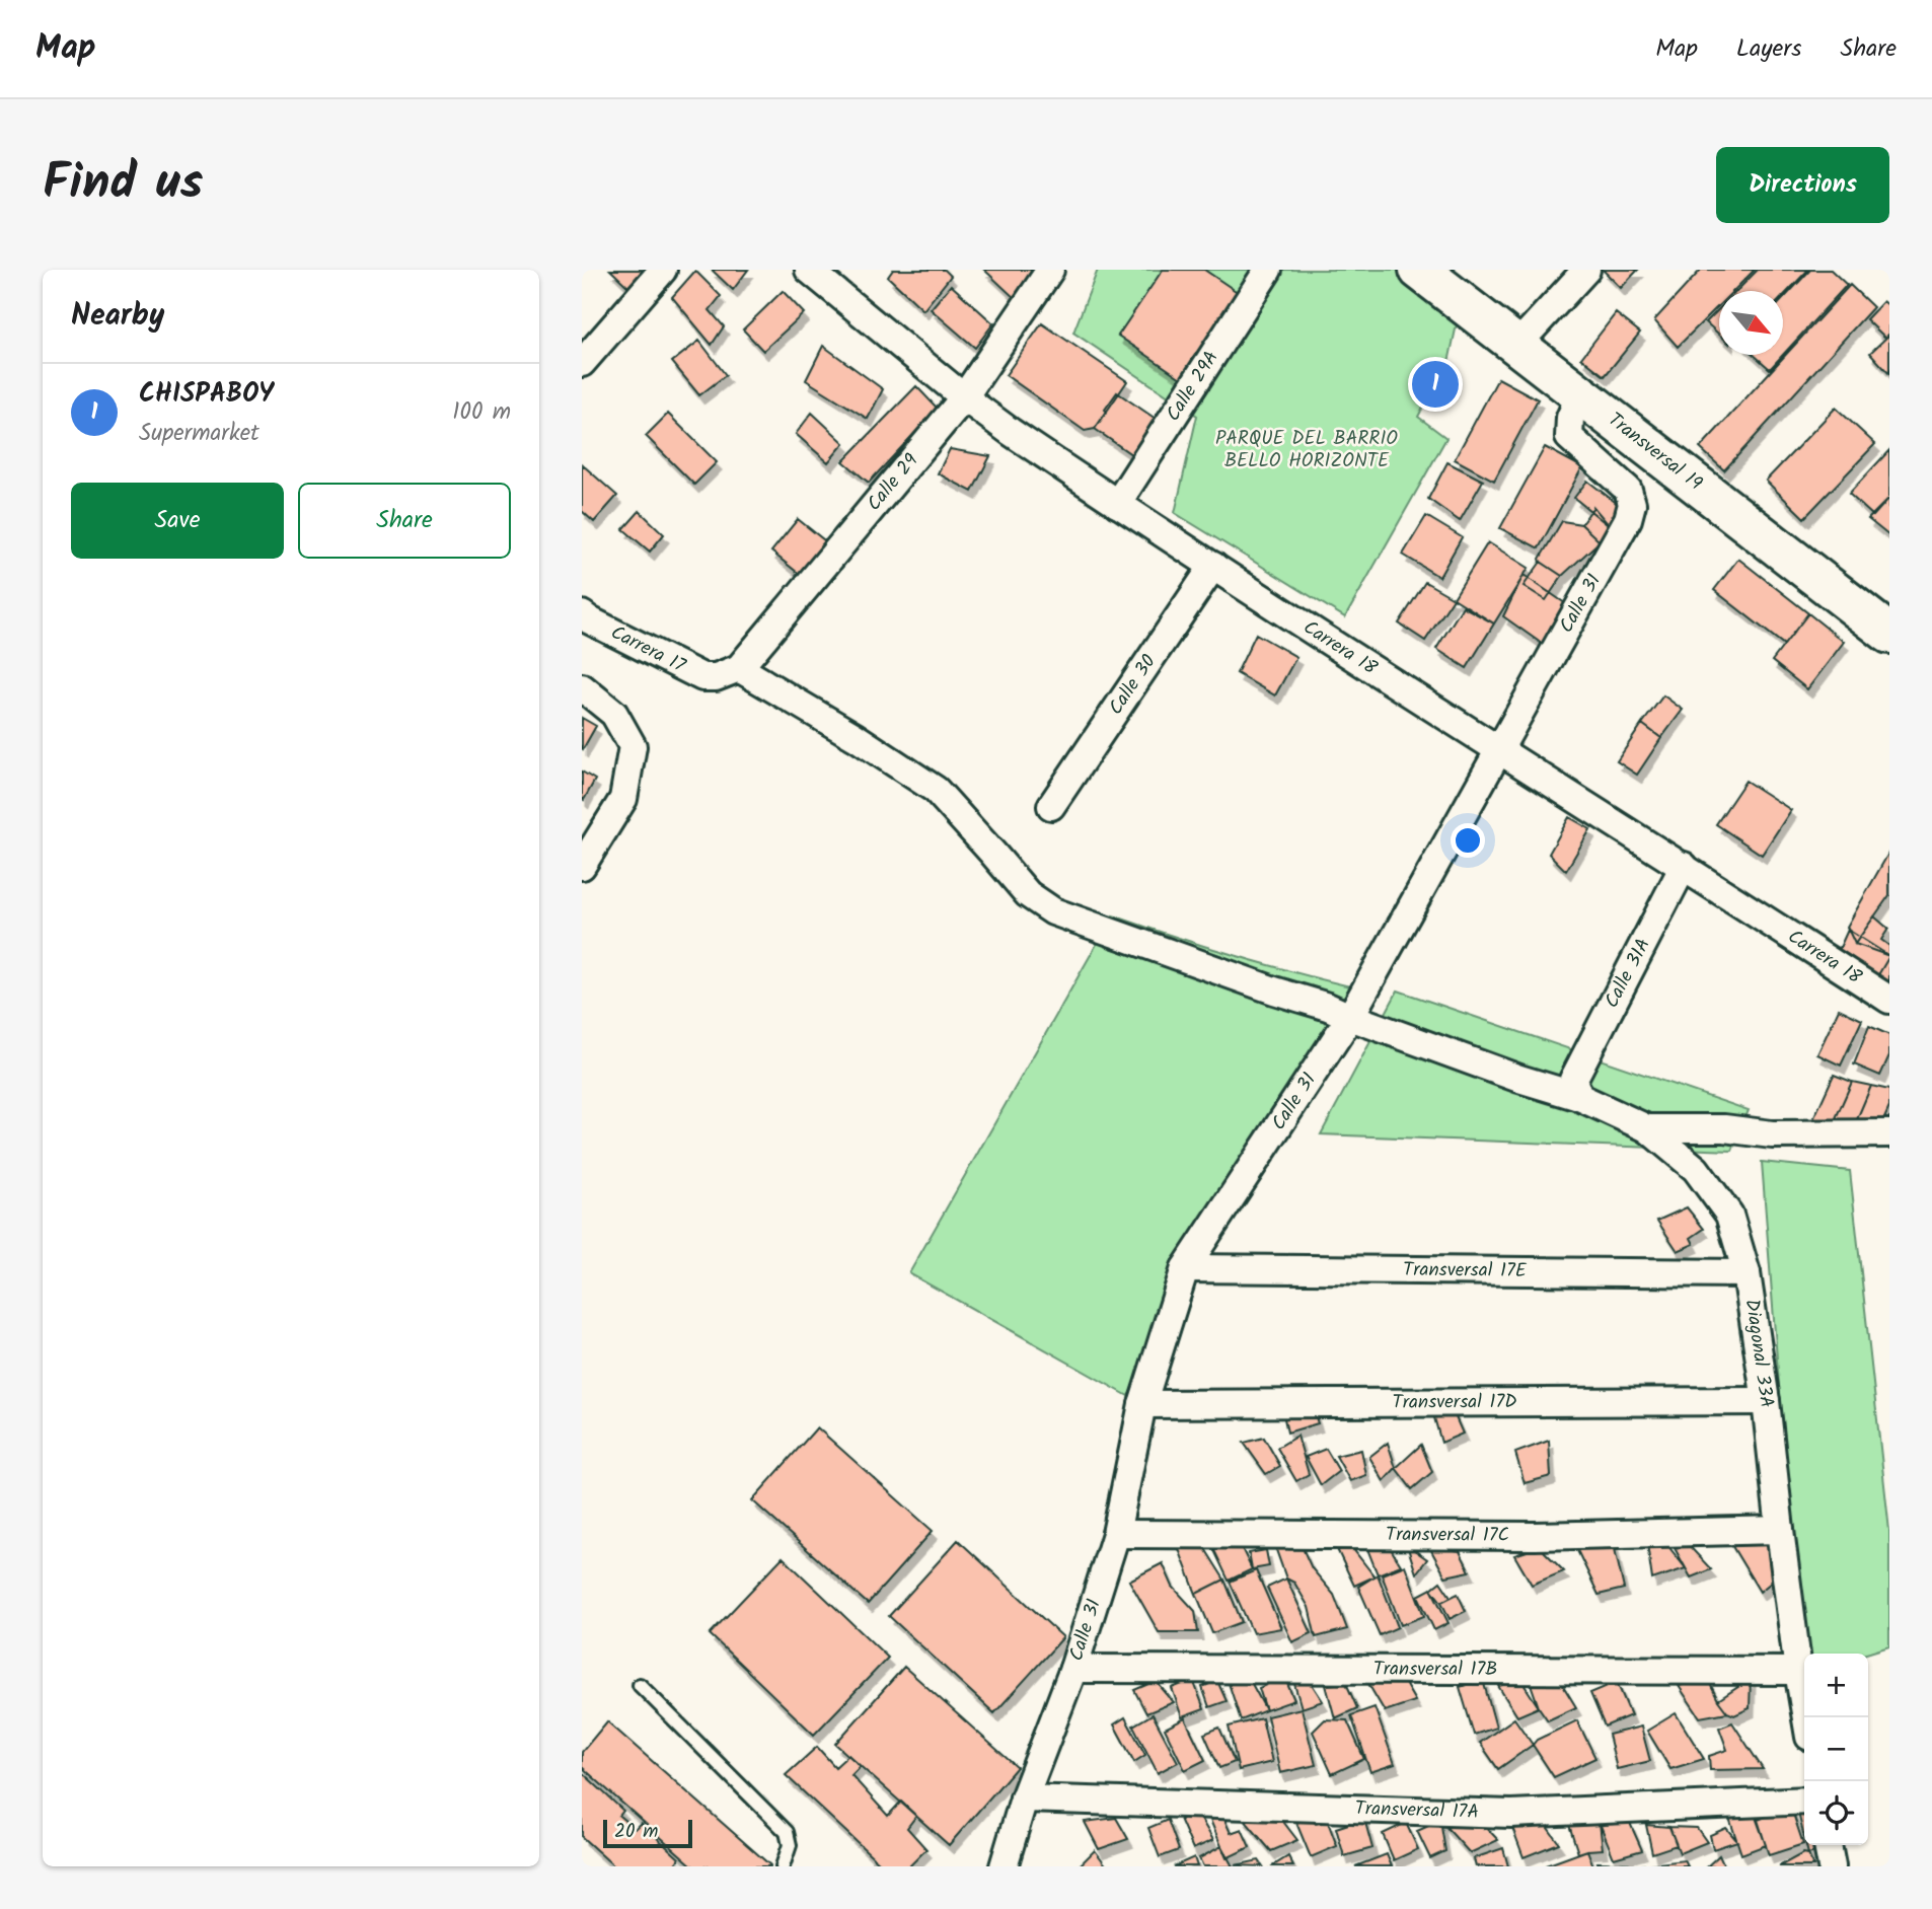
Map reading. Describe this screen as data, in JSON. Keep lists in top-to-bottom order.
{
  "streets": {
    "main road": ["Transversal 19"],
    "street": [
      "Calle 29A",
      "Calle 29",
      "Calle 31",
      "Carrera 18",
      "Carrera 17",
      "Calle 30",
      "Calle 31A",
      "Transversal 17E",
      "Diagonal 33A",
      "Transversal 17D",
      "Transversal 17C",
      "Transversal 17B",
      "Transversal 17A"
    ]
  },
  "crossings": [
    ["Calle 29A", "Carrera 18"],
    ["Transversal 19", "Calle 31"],
    ["Calle 29", "Carrera 18"],
    ["Calle 29", "Carrera 17"],
    ["Calle 31", "Carrera 18"],
    ["Calle 31", "Carrera 17"],
    ["Calle 31", "Transversal 17E"],
    ["Calle 31", "Transversal 17D"],
    ["Calle 31", "Transversal 17C"],
    ["Calle 31", "Transversal 17B"],
    ["Calle 31", "Transversal 17A"],
    ["Carrera 18", "Calle 30"],
    ["Carrera 18", "Calle 31A"],
    ["Carrera 17", "Calle 31A"],
    ["Transversal 17E", "Diagonal 33A"],
    ["Diagonal 33A", "Transversal 17D"],
    ["Diagonal 33A", "Transversal 17C"],
    ["Diagonal 33A", "Transversal 17B"]
  ],
  "parks": ["PARQUE DEL BARRIO BELLO HORIZONTE"],
  "scale_bar": "20 m",
  "north": "bottom right",
  "page": {
    "header": "Map",
    "nav": ["Map", "Layers", "Share"],
    "title": "Find us",
    "buttons": [
      "Directions",
      ["Save", "Share"]
    ],
    "heading": "Nearby",
    "pins": "1",
    "list": [
      {
        "mark": "1",
        "name": "CHISPABOY",
        "note": "Supermarket",
        "value": "100 m"
      }
    ],
    "map_buttons": ["+", "−"],
    "scale": "20 m"
  }
}
